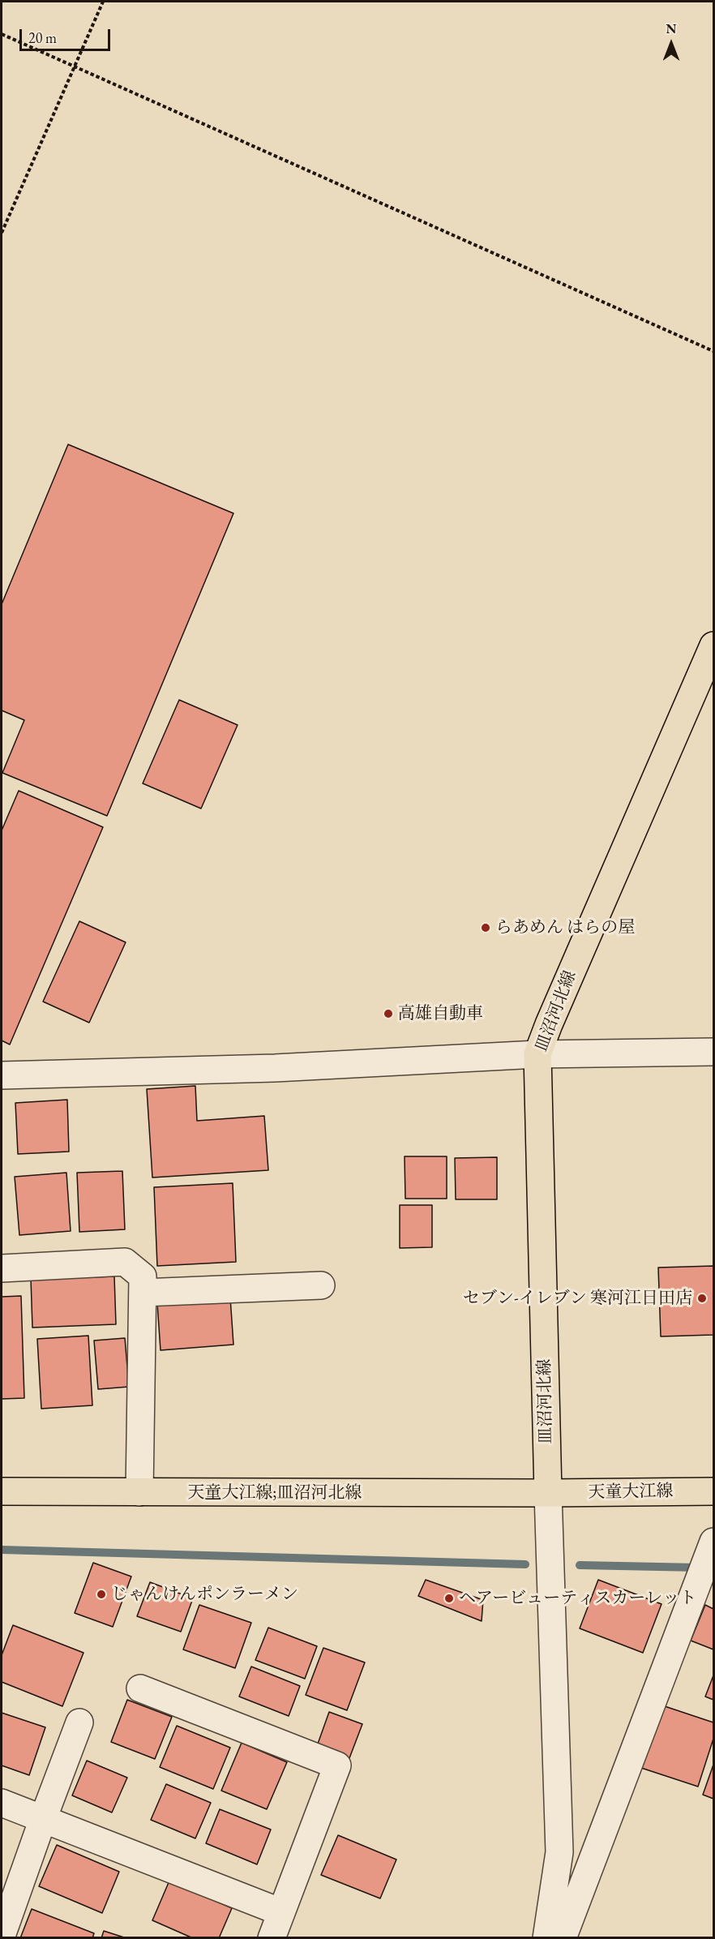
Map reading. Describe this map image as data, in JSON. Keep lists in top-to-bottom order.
{
  "streets": {
    "main road": ["皿沼河北線", "天童大江線", "天童大江線;皿沼河北線"]
  },
  "crossings": [
    ["皿沼河北線", "天童大江線"],
    ["皿沼河北線", "天童大江線;皿沼河北線"],
    ["天童大江線", "天童大江線;皿沼河北線"]
  ],
  "places": [
    "らあめん はらの屋",
    "高雄自動車",
    "セブン-イレブン 寒河江日田店",
    "じゃんけんポンラーメン",
    "ヘアービューティスカーレット"
  ],
  "scale_bar": "20 m",
  "north": "top"
}
